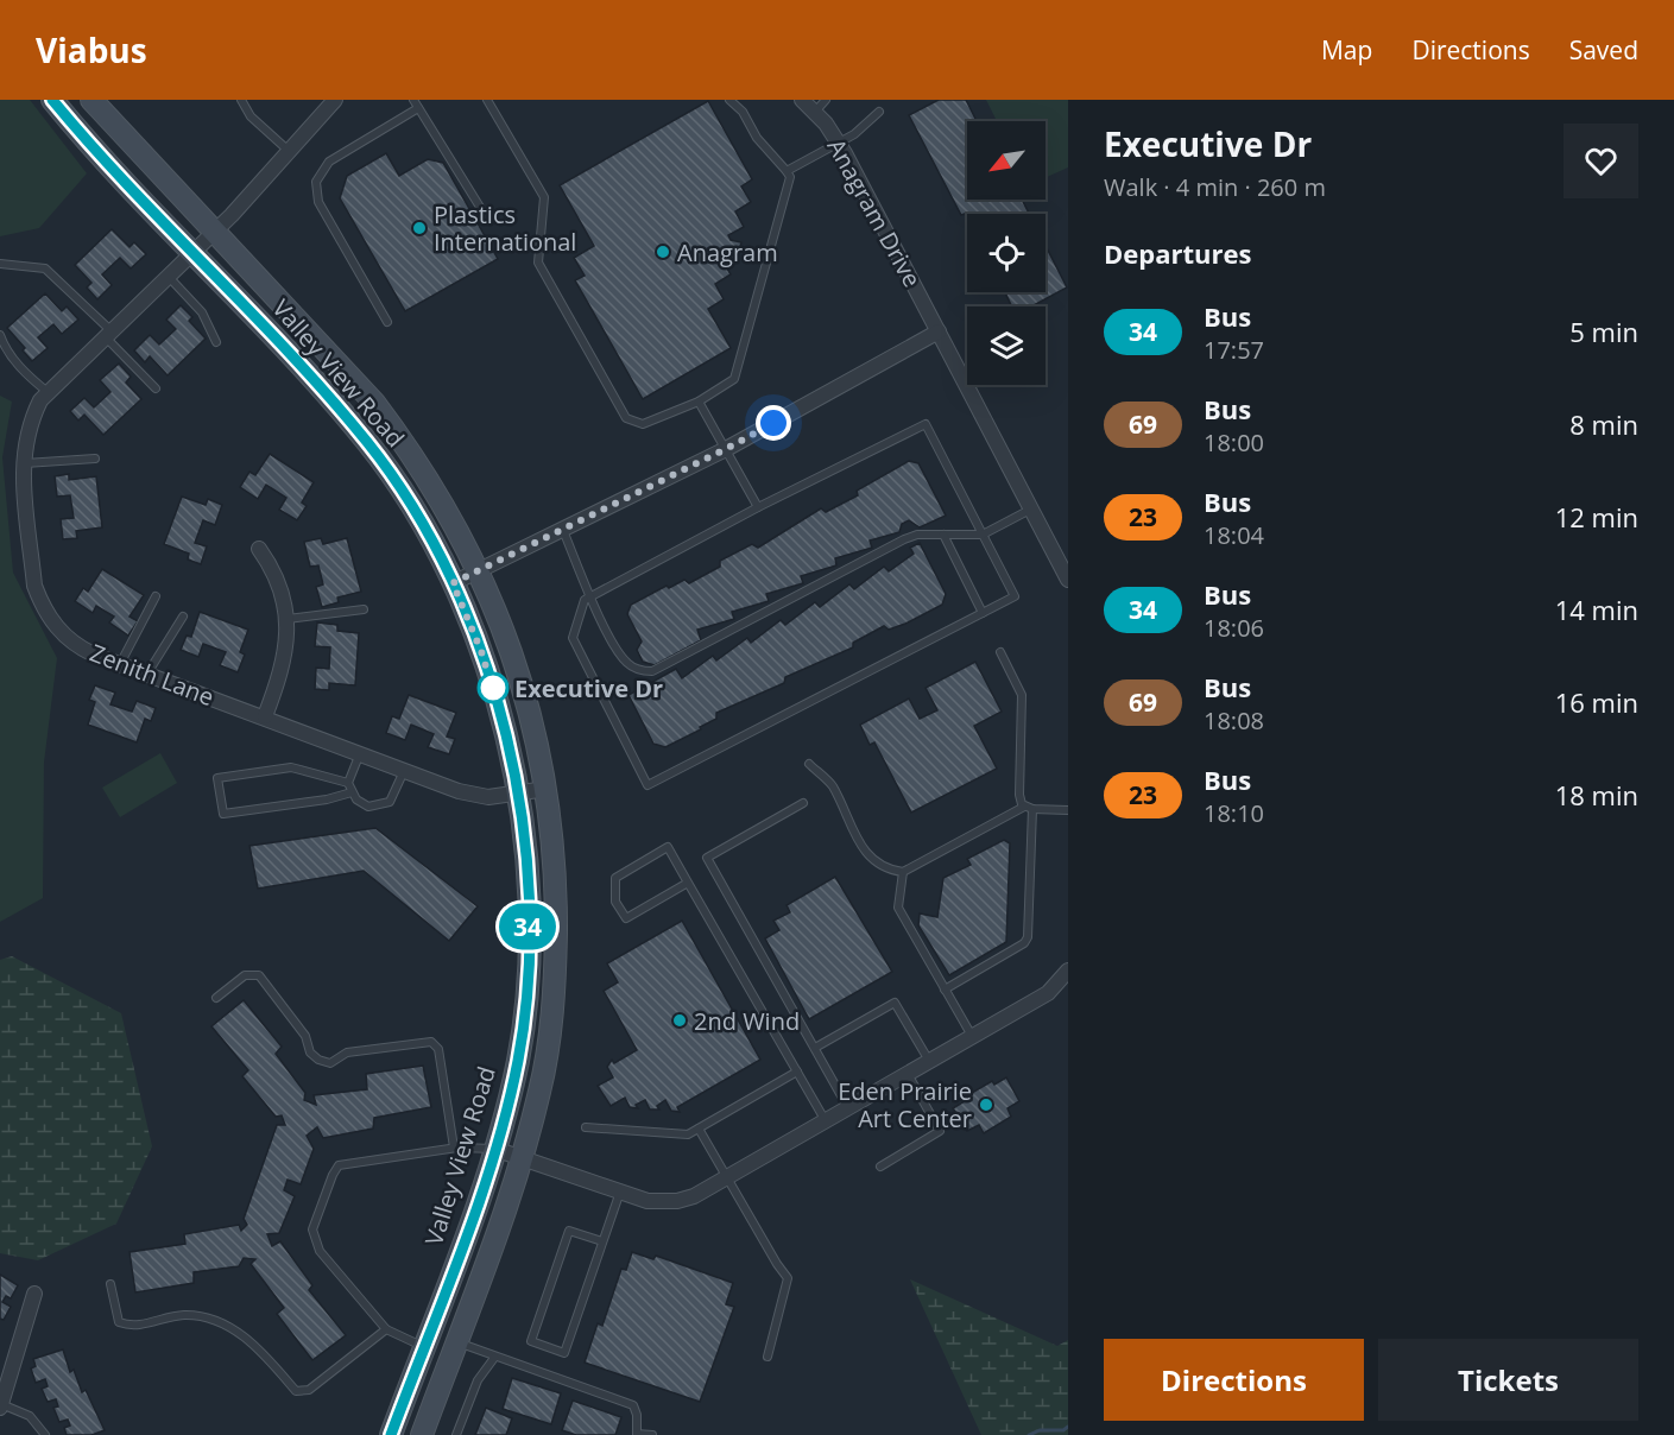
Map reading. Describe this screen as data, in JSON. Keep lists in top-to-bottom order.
{
  "streets": {
    "main road": ["Valley View Road"],
    "street": ["Anagram Drive", "Zenith Lane"]
  },
  "crossings": [
    ["Valley View Road", "Zenith Lane"]
  ],
  "places": [
    "Plastics International",
    "Anagram",
    "Executive Dr",
    "2nd Wind",
    "Eden Prairie Art Center"
  ],
  "lines": ["bus line 34"],
  "north": "bottom left",
  "page": {
    "header": "Viabus",
    "nav": ["Map", "Directions", "Saved"],
    "on_map": "34",
    "heading": [
      ["Executive Dr", "Walk · 4 min · 260 m"],
      "Departures"
    ],
    "list": [
      {
        "mark": "34",
        "name": "Bus",
        "note": "17:57",
        "value": "5 min"
      },
      {
        "mark": "69",
        "name": "Bus",
        "note": "18:00",
        "value": "8 min"
      },
      {
        "mark": "23",
        "name": "Bus",
        "note": "18:04",
        "value": "12 min"
      },
      {
        "mark": "34",
        "name": "Bus",
        "note": "18:06",
        "value": "14 min"
      },
      {
        "mark": "69",
        "name": "Bus",
        "note": "18:08",
        "value": "16 min"
      },
      {
        "mark": "23",
        "name": "Bus",
        "note": "18:10",
        "value": "18 min"
      }
    ],
    "buttons": ["Directions", "Tickets"]
  }
}
